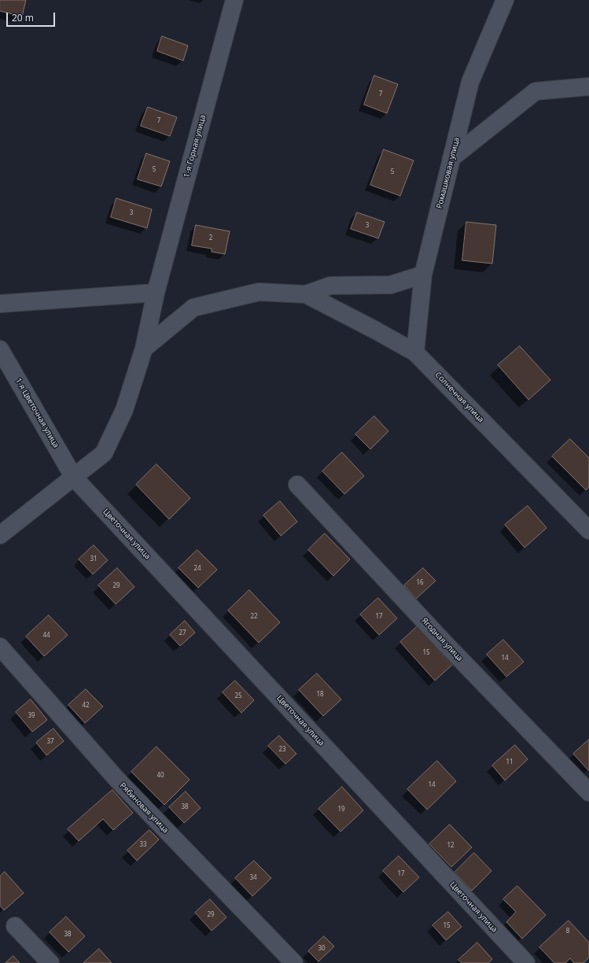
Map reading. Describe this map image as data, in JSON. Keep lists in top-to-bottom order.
{
  "streets": {
    "street": [
      "1-я Горная улица",
      "Ромашковая улица",
      "Солнечная улица",
      "1-я Цветочная улица",
      "Цветочная улица",
      "Ягодная улица",
      "Рябиновая улица"
    ]
  },
  "crossings": [
    ["1-я Горная улица", "1-я Цветочная улица"],
    ["1-я Горная улица", "Цветочная улица"],
    ["Ромашковая улица", "Солнечная улица"],
    ["1-я Цветочная улица", "Цветочная улица"]
  ],
  "house_numbers": [
    "7",
    "7",
    "5",
    "5",
    "3",
    "3",
    "2",
    "31",
    "24",
    "16",
    "29",
    "22",
    "17",
    "27",
    "44",
    "15",
    "14",
    "18",
    "25",
    "42",
    "39",
    "37",
    "23",
    "11",
    "40",
    "14",
    "38",
    "19",
    "33",
    "12",
    "17",
    "34",
    "29",
    "15",
    "8",
    "38",
    "30"
  ],
  "scale_bar": "20 m"
}
